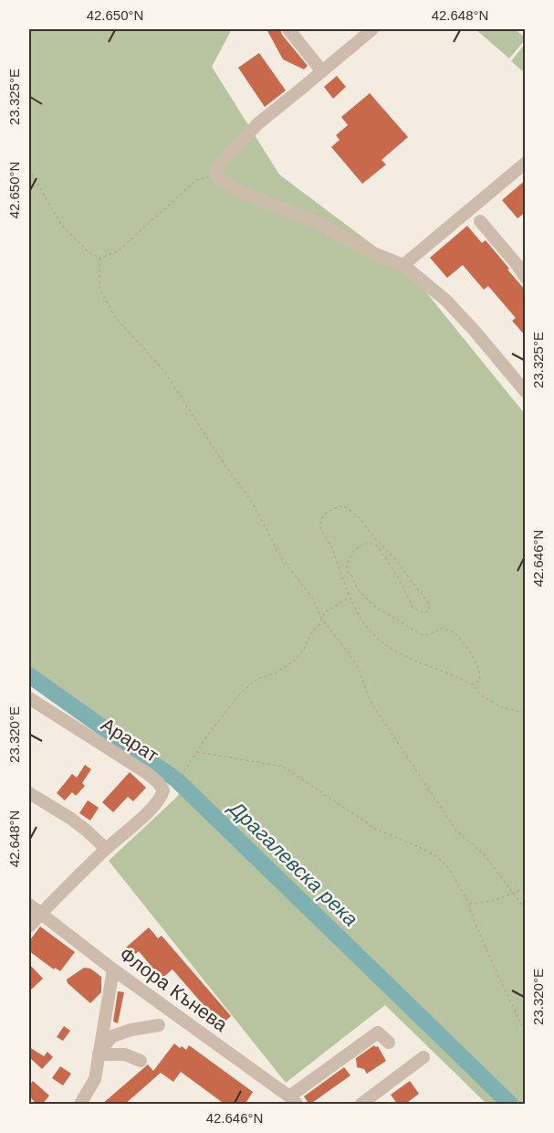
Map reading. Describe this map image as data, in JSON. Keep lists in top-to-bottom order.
{
  "streets": {
    "street": ["Арарат", "Флора Кънева"]
  },
  "crossings": [
    ["Арарат", "Флора Кънева"]
  ],
  "water": ["Драгалевска река"],
  "coordinates": [
    "42.650°N",
    "42.648°N",
    "23.325°E",
    "42.646°N",
    "23.320°E"
  ]
}
